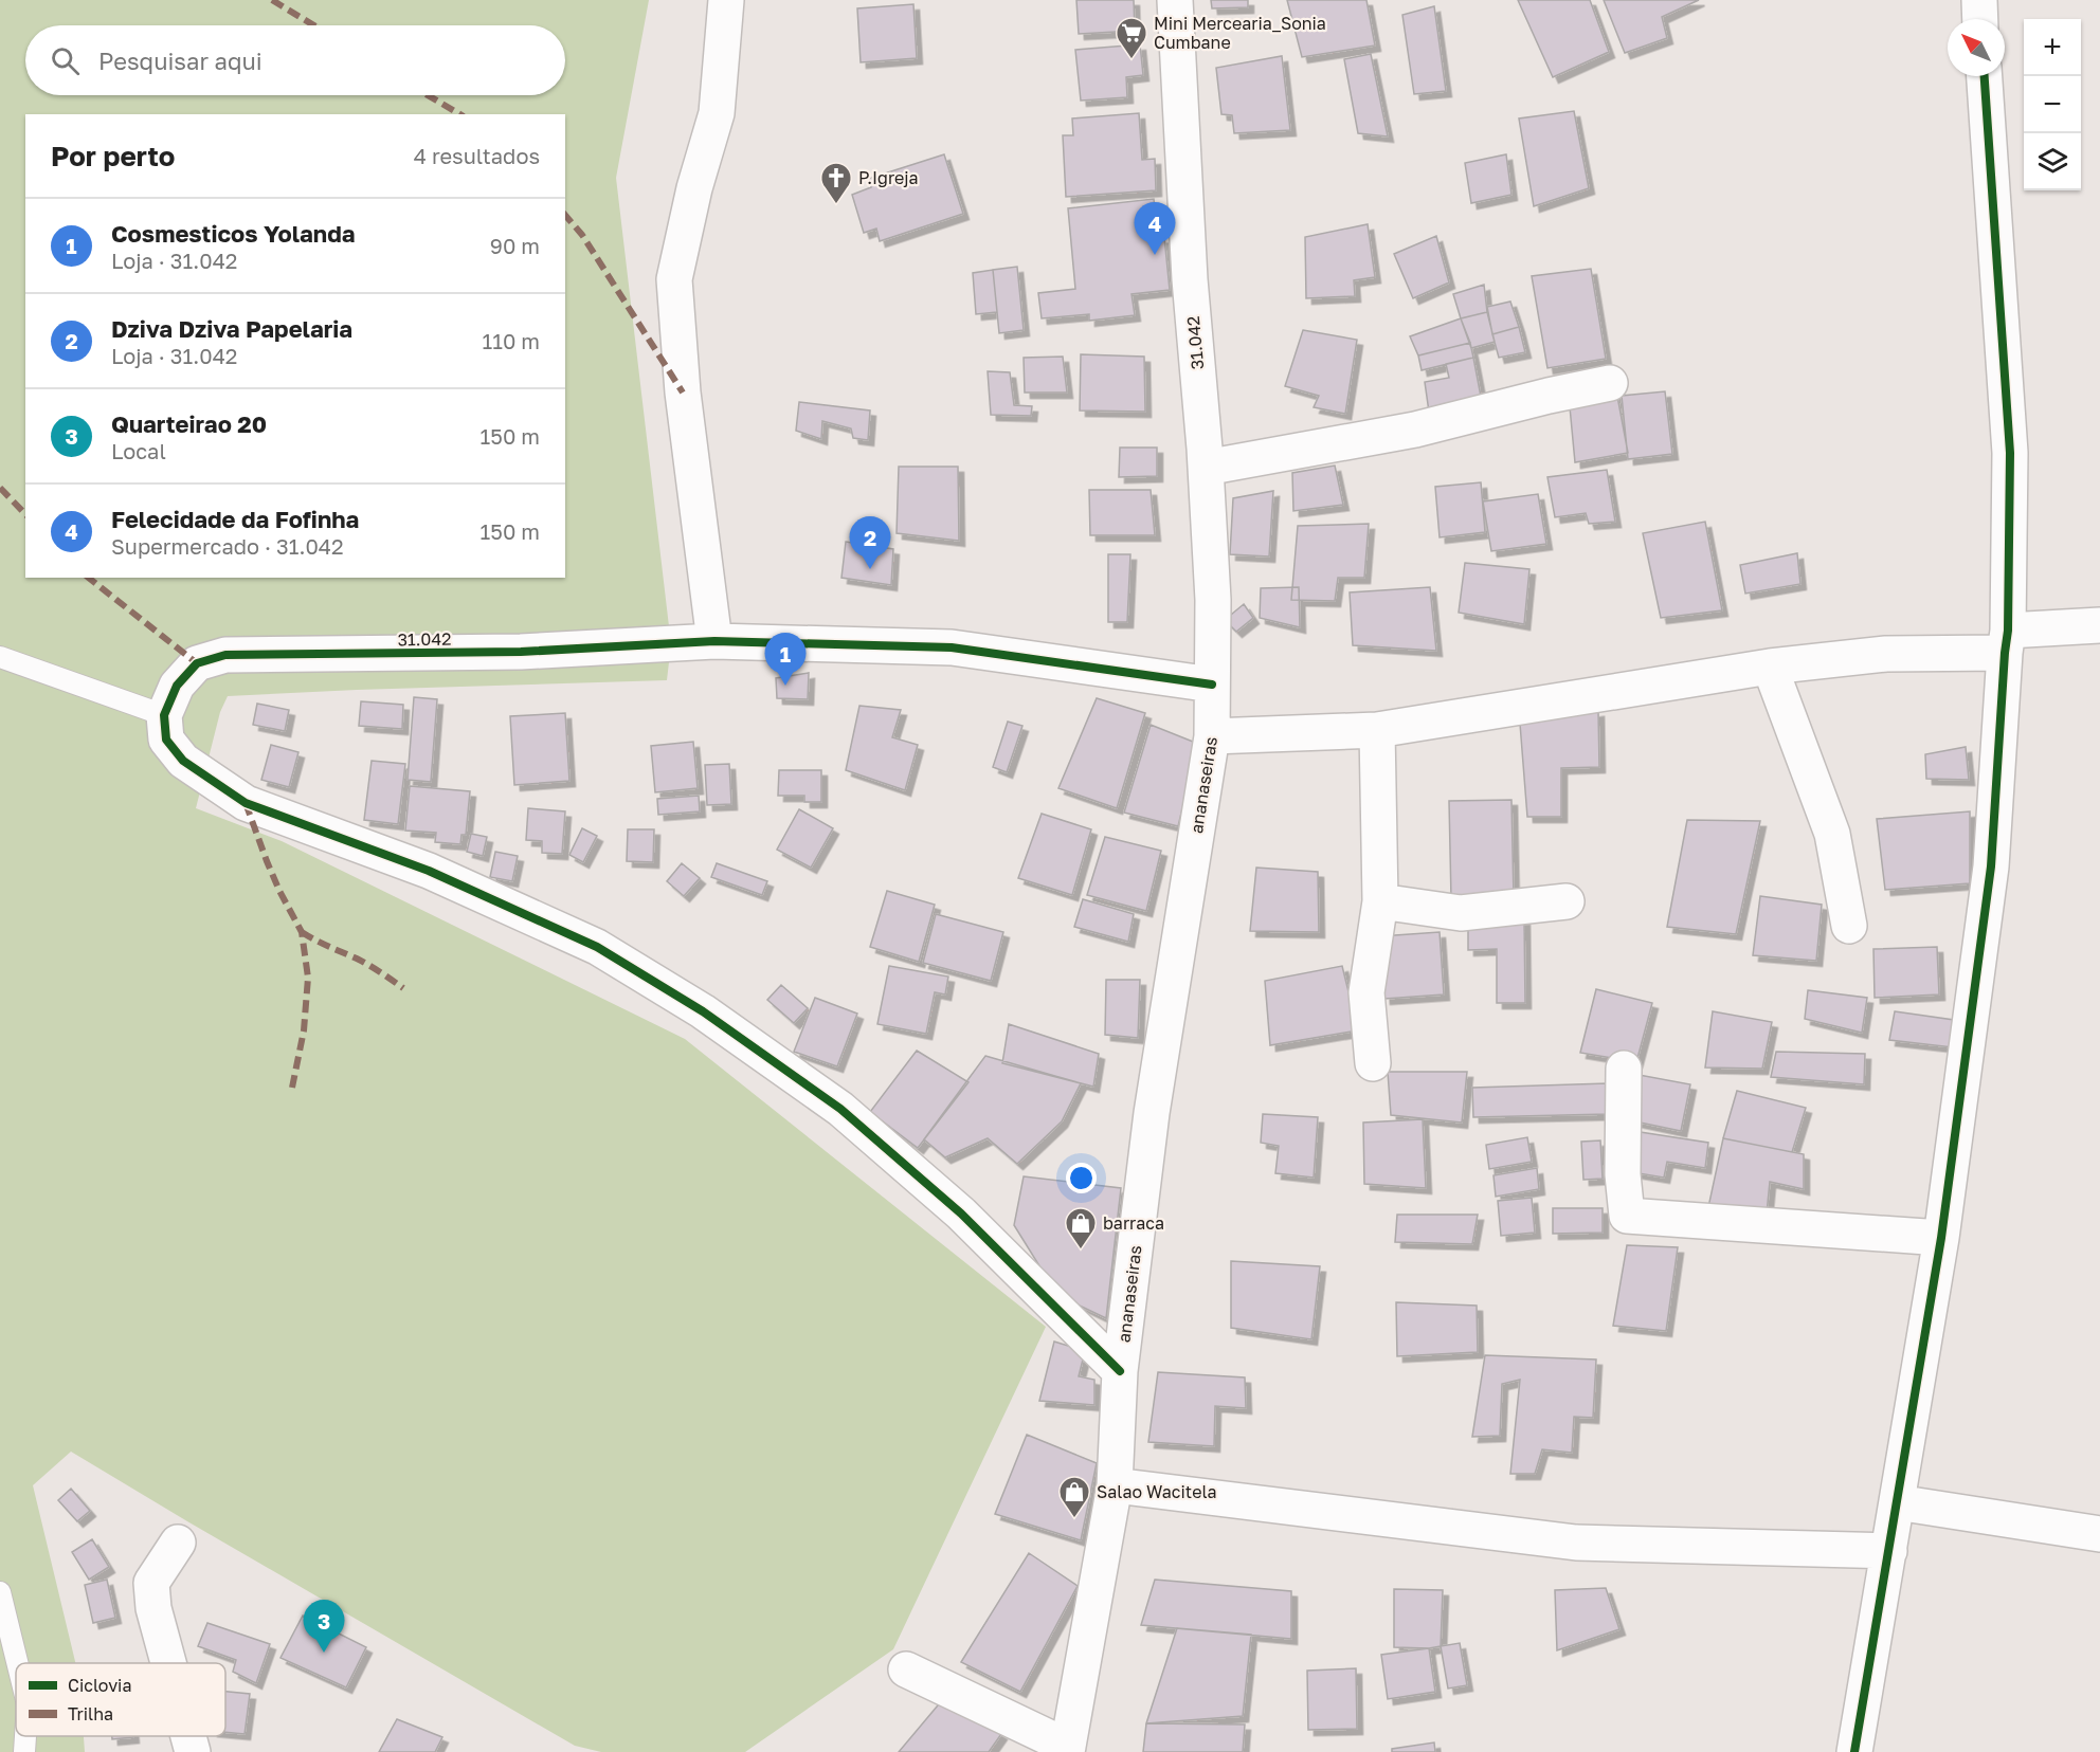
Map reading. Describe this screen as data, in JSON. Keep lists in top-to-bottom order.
{
  "streets": {
    "street": ["31.042", "ananaseiras"]
  },
  "crossings": [
    ["31.042", "ananaseiras"]
  ],
  "places": {
    "supermarket": ["Mini Mercearia_Sonia Cumbane"],
    "church": ["P.Igreja"],
    "shop": ["barraca", "Salao Wacitela"]
  },
  "legend": ["Ciclovia", "Trilha"],
  "north": "top left",
  "page": {
    "map_buttons": ["+", "−"],
    "search": "Pesquisar aqui",
    "heading": ["Por perto", "4 resultados"],
    "list": [
      {
        "mark": "1",
        "name": "Cosmesticos Yolanda",
        "note": "Loja · 31.042",
        "value": "90 m"
      },
      {
        "mark": "2",
        "name": "Dziva Dziva Papelaria",
        "note": "Loja · 31.042",
        "value": "110 m"
      },
      {
        "mark": "3",
        "name": "Quarteirao 20",
        "note": "Local",
        "value": "150 m"
      },
      {
        "mark": "4",
        "name": "Felecidade da Fofinha",
        "note": "Supermercado · 31.042",
        "value": "150 m"
      }
    ],
    "pins": [
      "4",
      "2",
      "1",
      "3"
    ]
  }
}
